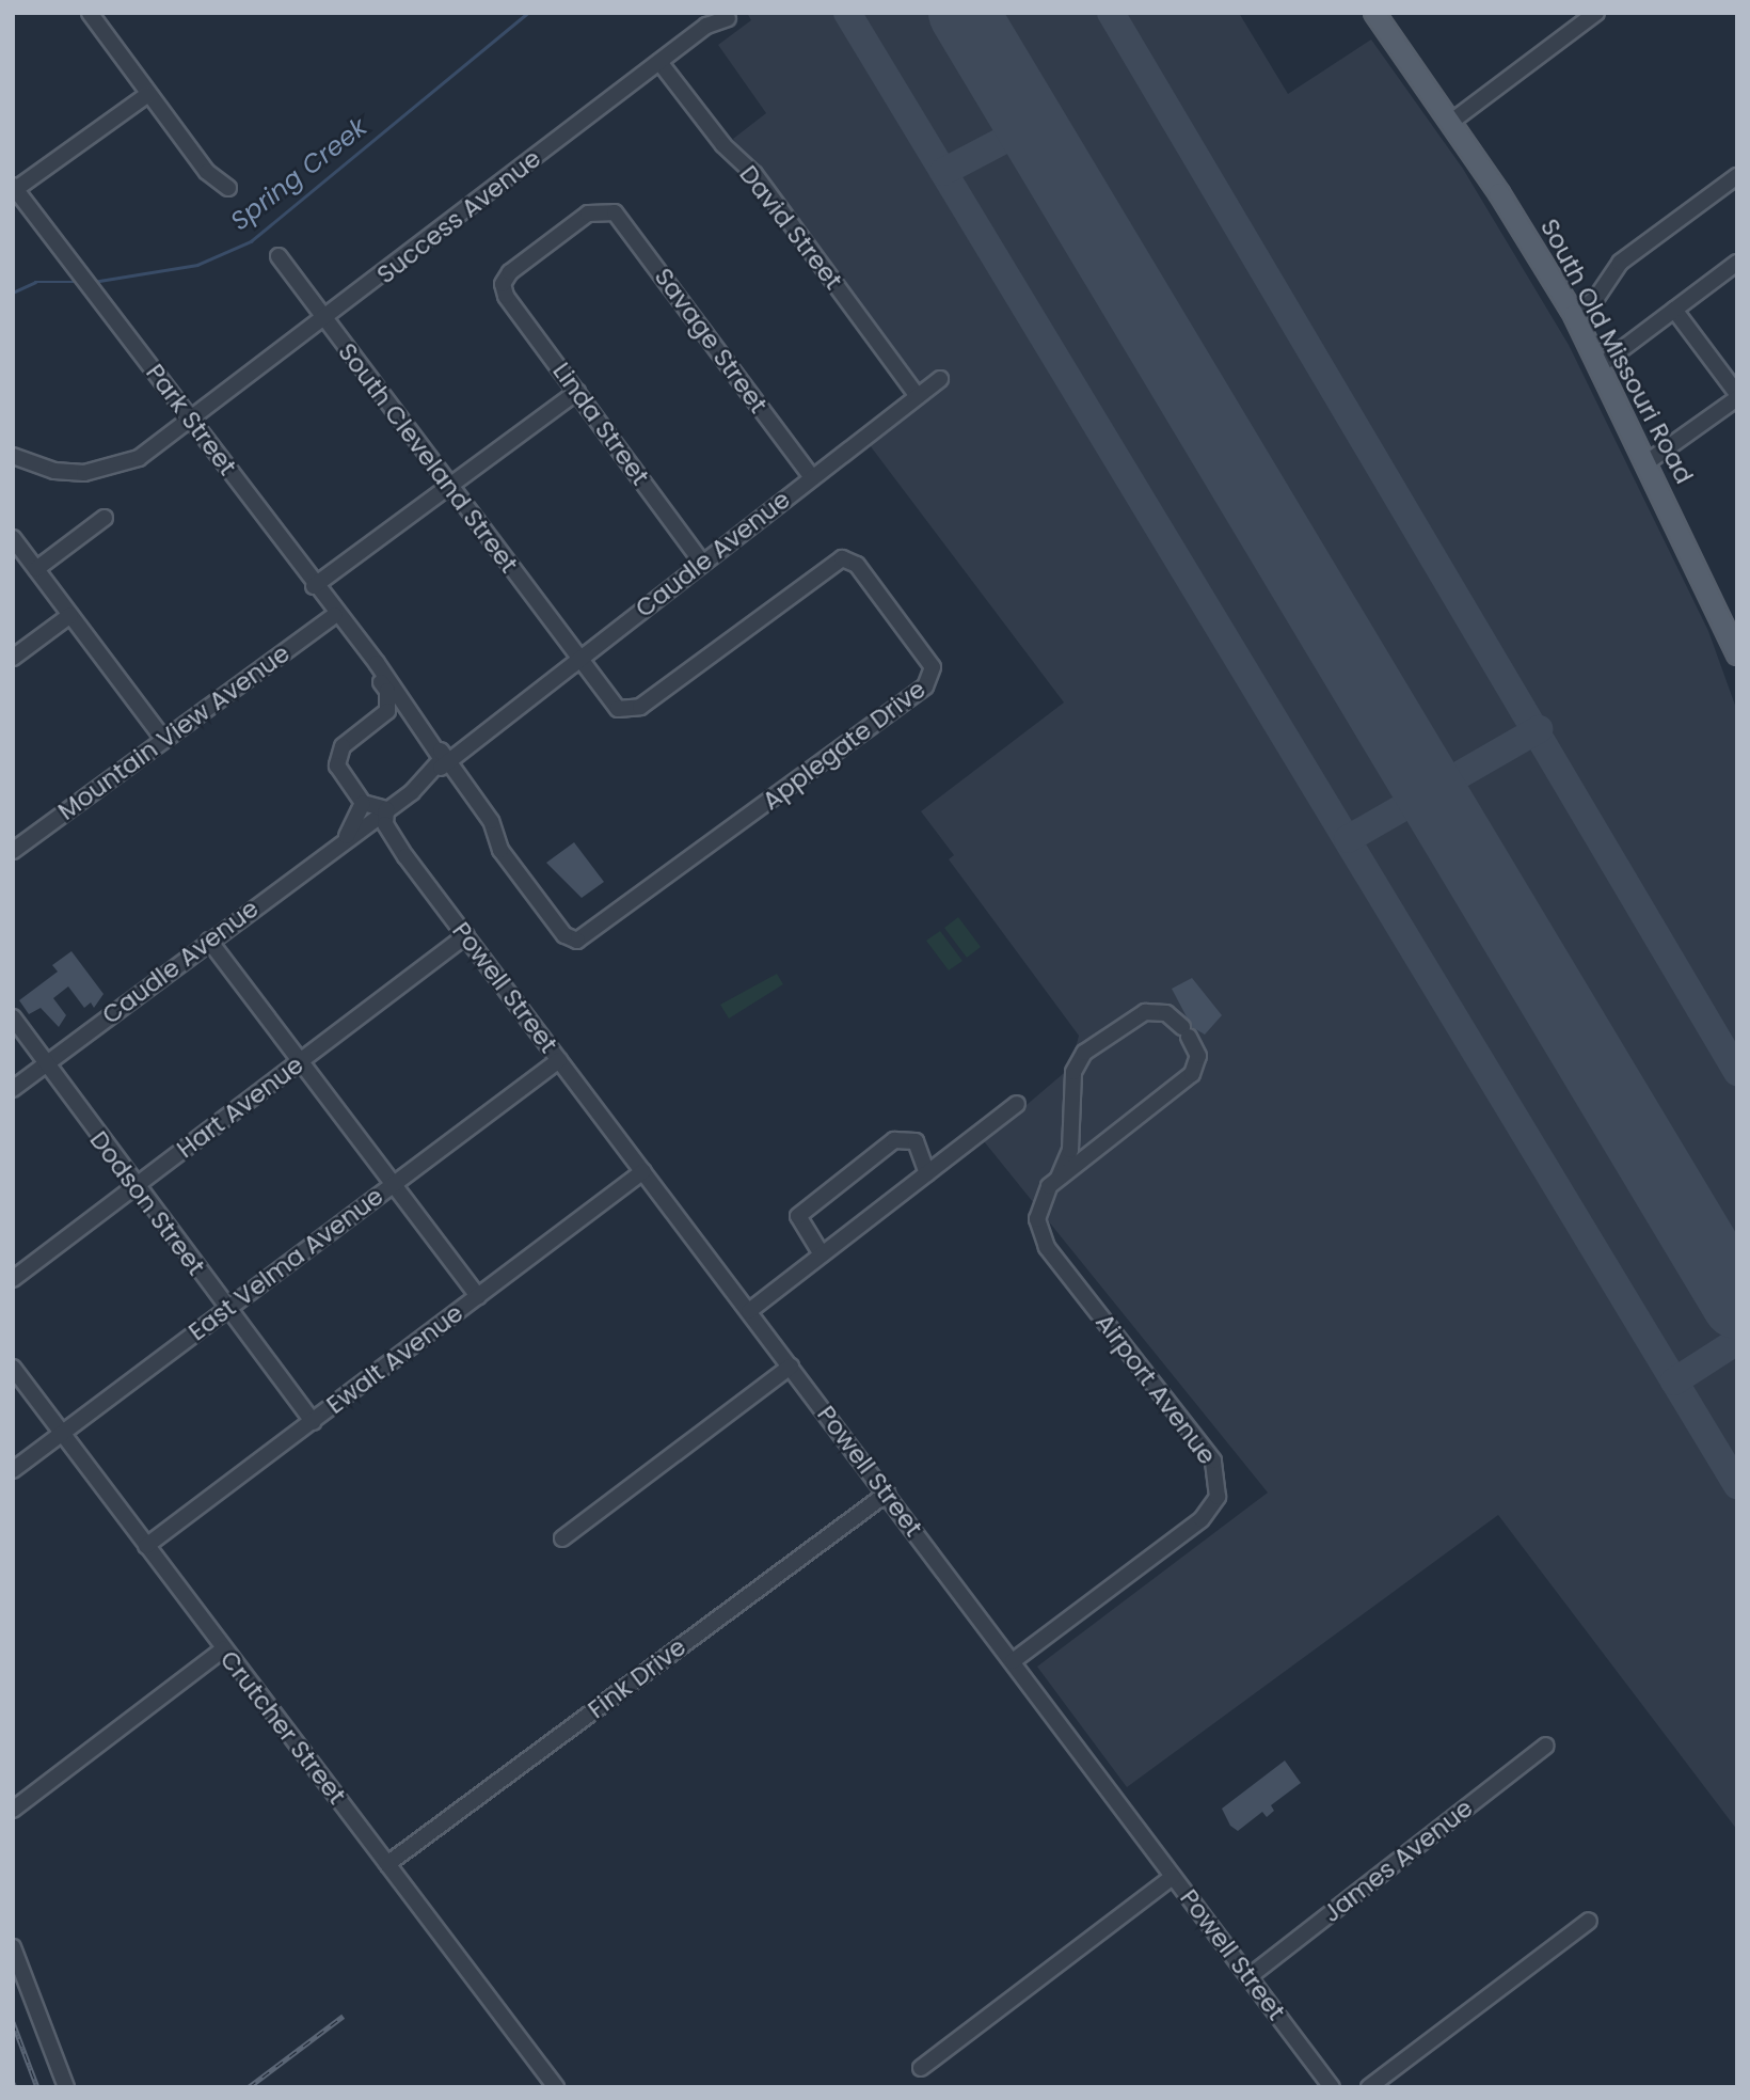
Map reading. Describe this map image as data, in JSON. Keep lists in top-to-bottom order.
{
  "streets": {
    "main road": ["South Old Missouri Road"],
    "street": [
      "Success Avenue",
      "David Street",
      "Savage Street",
      "Park Street",
      "Linda Street",
      "South Cleveland Street",
      "Caudle Avenue",
      "Mountain View Avenue",
      "Applegate Drive",
      "Powell Street",
      "Hart Avenue",
      "Dodson Street",
      "East Velma Avenue",
      "Ewalt Avenue",
      "Airport Avenue",
      "Fink Drive",
      "Crutcher Street",
      "James Avenue"
    ]
  },
  "crossings": [
    ["Success Avenue", "David Street"],
    ["Success Avenue", "Park Street"],
    ["Success Avenue", "South Cleveland Street"],
    ["David Street", "Caudle Avenue"],
    ["Savage Street", "Linda Street"],
    ["Savage Street", "Caudle Avenue"],
    ["Park Street", "Caudle Avenue"],
    ["Park Street", "Mountain View Avenue"],
    ["Park Street", "Applegate Drive"],
    ["Linda Street", "Caudle Avenue"],
    ["South Cleveland Street", "Caudle Avenue"],
    ["South Cleveland Street", "Applegate Drive"],
    ["Caudle Avenue", "Applegate Drive"],
    ["Caudle Avenue", "Powell Street"],
    ["Caudle Avenue", "Dodson Street"],
    ["Powell Street", "Hart Avenue"],
    ["Powell Street", "East Velma Avenue"],
    ["Powell Street", "Ewalt Avenue"],
    ["Powell Street", "Airport Avenue"],
    ["Powell Street", "Fink Drive"],
    ["Powell Street", "James Avenue"],
    ["Hart Avenue", "Dodson Street"],
    ["Dodson Street", "East Velma Avenue"],
    ["Dodson Street", "Ewalt Avenue"],
    ["East Velma Avenue", "Crutcher Street"],
    ["Ewalt Avenue", "Crutcher Street"],
    ["Fink Drive", "Crutcher Street"]
  ],
  "water": ["Spring Creek"]
}
